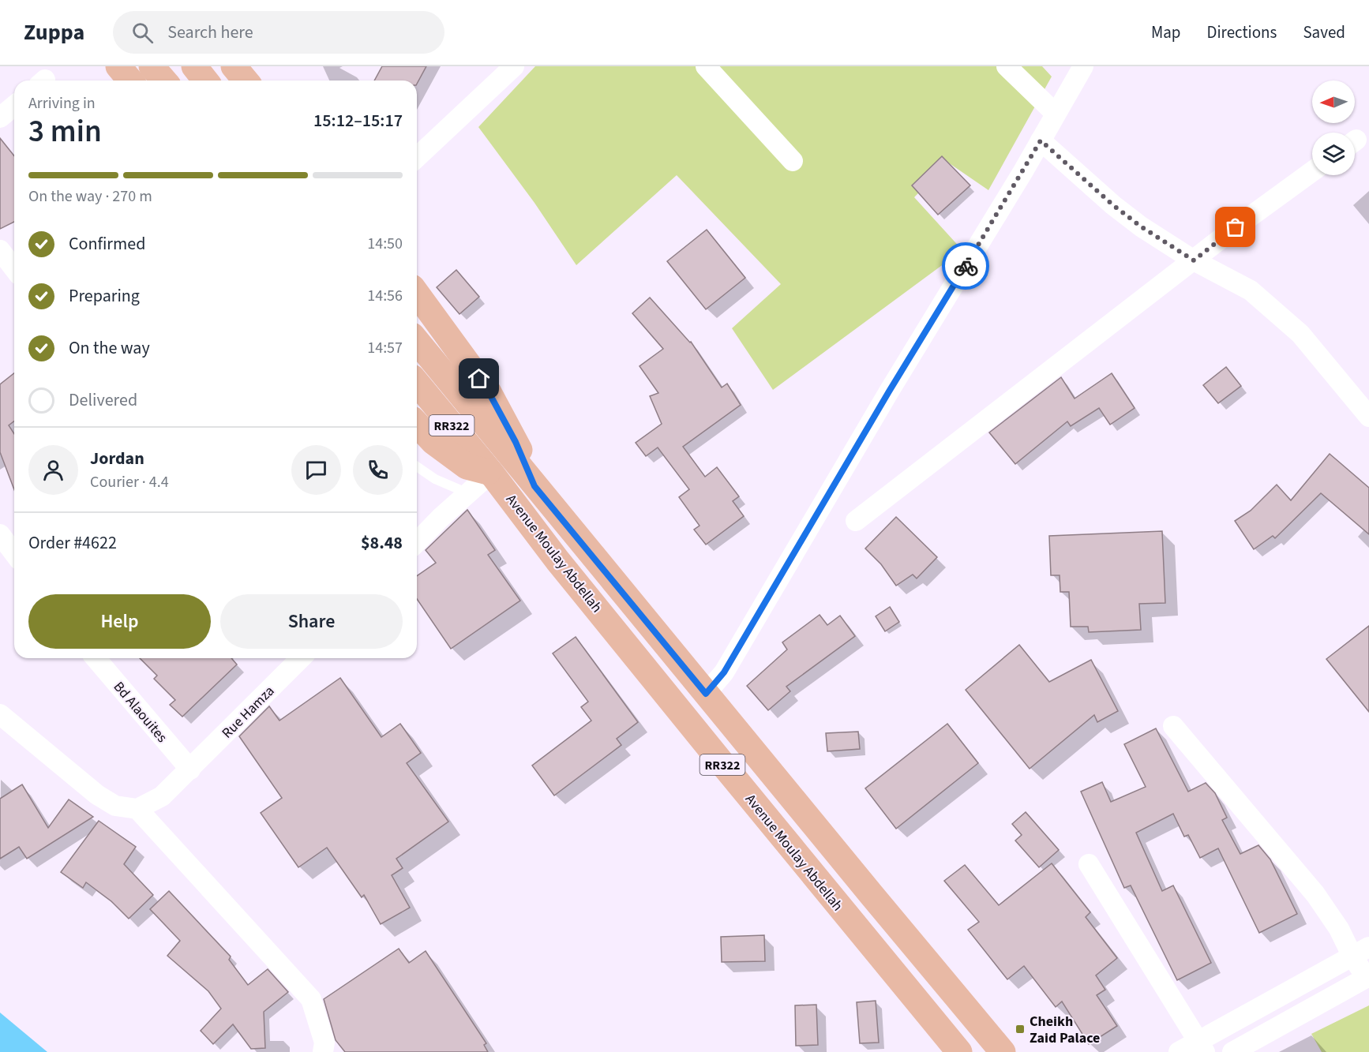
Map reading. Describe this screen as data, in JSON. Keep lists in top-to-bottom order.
{
  "streets": {
    "main road": ["RR322", "Avenue Moulay Abdellah"],
    "street": ["Bd Alaouites", "Rue Hamza"]
  },
  "crossings": [
    ["RR322", "Avenue Moulay Abdellah"],
    ["Bd Alaouites", "Rue Hamza"]
  ],
  "places": {
    "transit": ["Cheikh Zaid Palace"]
  },
  "north": "left",
  "page": {
    "header": "Zuppa",
    "search": "Search here",
    "nav": ["Map", "Directions", "Saved"],
    "heading": ["3 min", "Arriving in", "15:12–15:17"],
    "panel": [
      "Jordan",
      "Courier · 4.4",
      "Order #4622",
      "$8.48"
    ],
    "bar": "On the way · 270 m",
    "list": [
      ["Confirmed", "14:50"],
      ["Preparing", "14:56"],
      ["On the way", "14:57"],
      "Delivered"
    ],
    "buttons": ["Help", "Share"]
  }
}
